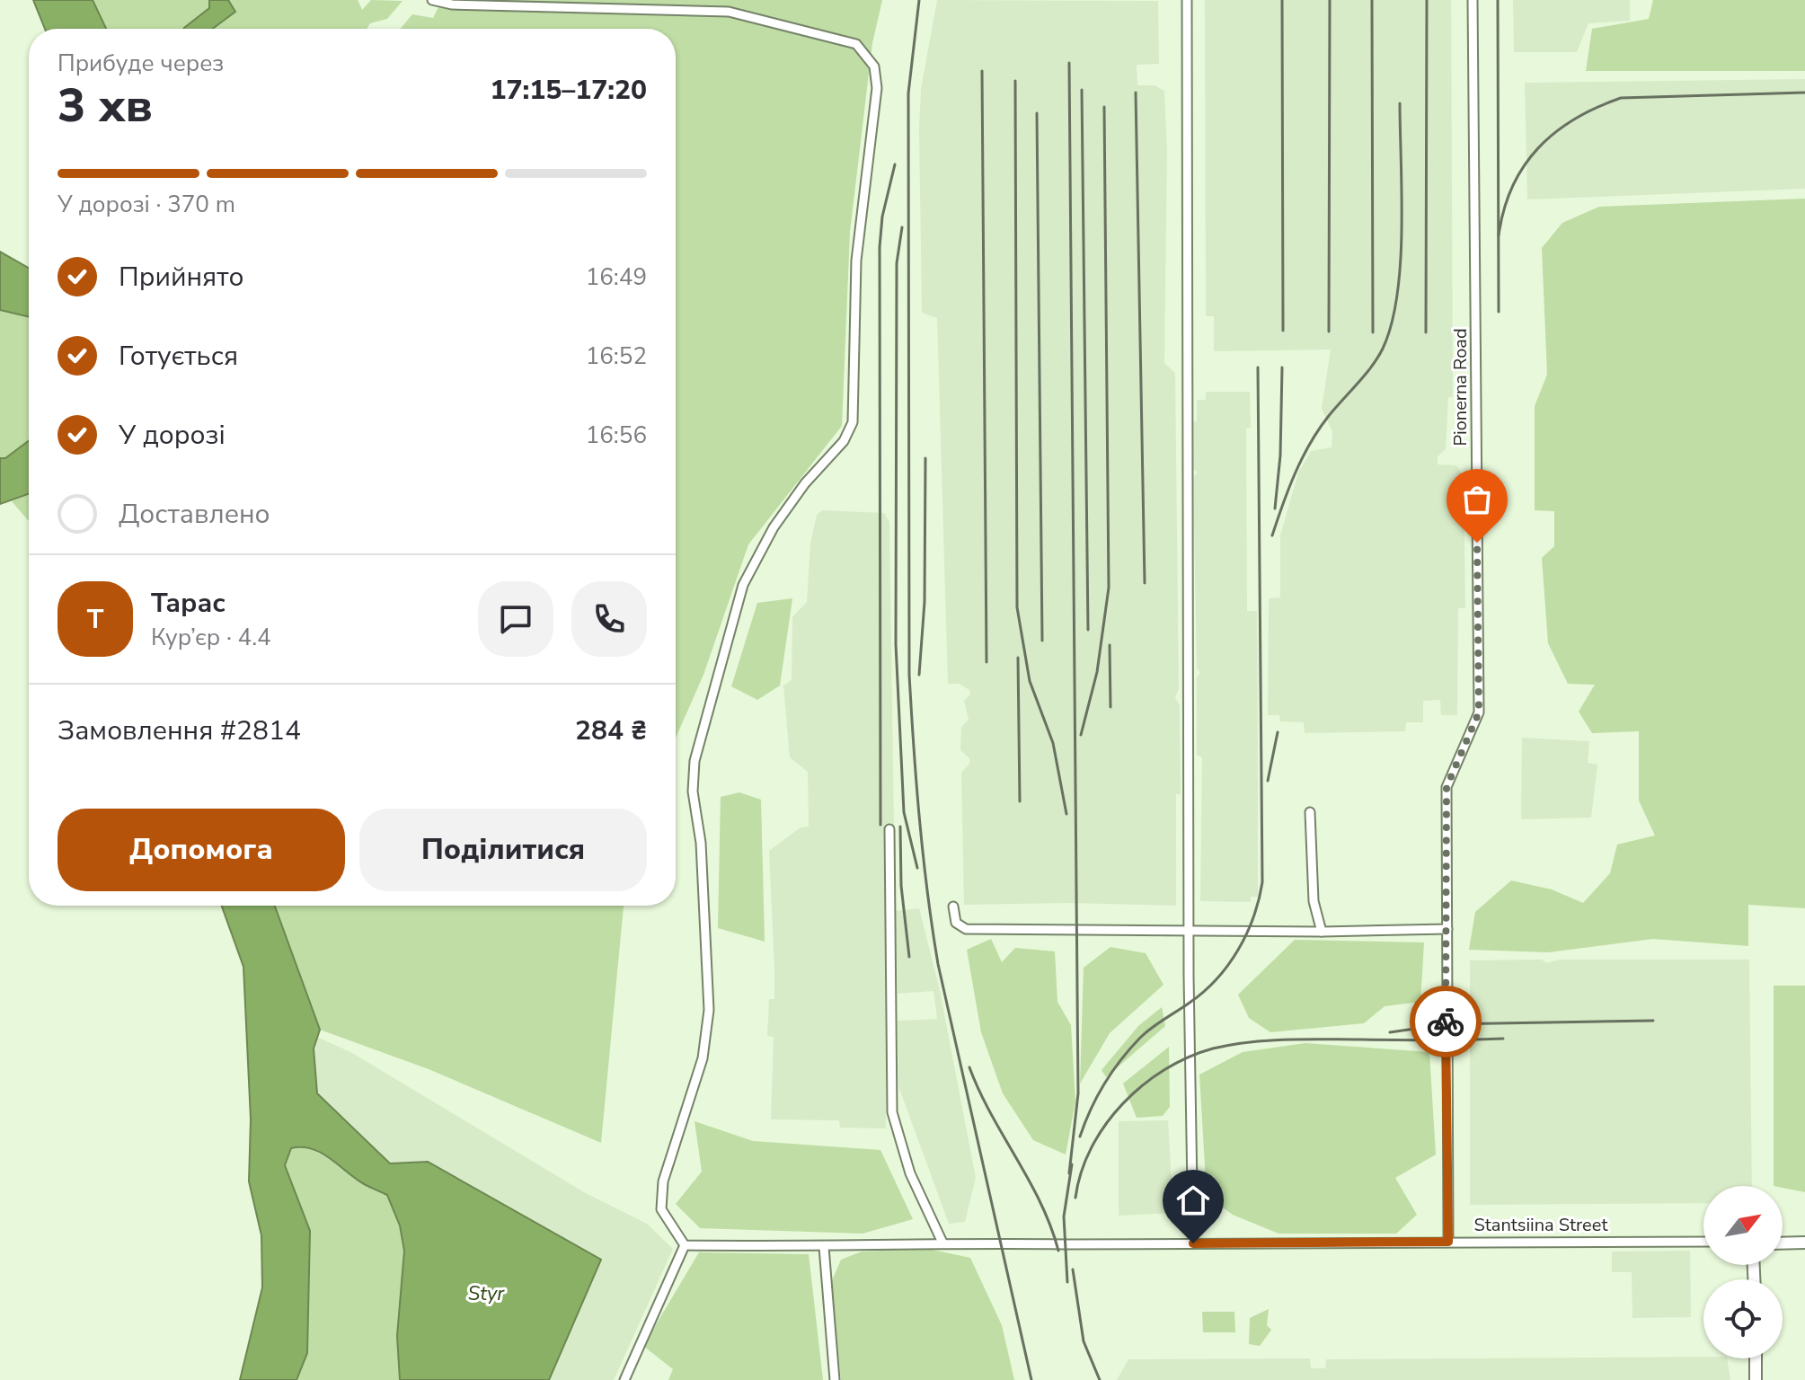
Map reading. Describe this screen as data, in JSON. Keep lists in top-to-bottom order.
{
  "streets": {
    "street": ["Pionerna Road", "Stantsiina Street"]
  },
  "crossings": [
    ["Pionerna Road", "Stantsiina Street"]
  ],
  "water": ["Styr"],
  "north": "top right",
  "page": {
    "heading": ["3 хв", "Прибуде через", "17:15–17:20"],
    "panel": [
      "Тарас",
      "Кур’єр · 4.4",
      "Замовлення #2814",
      "284 ₴"
    ],
    "bar": "У дорозі · 370 m",
    "list": [
      ["Прийнято", "16:49"],
      ["Готується", "16:52"],
      ["У дорозі", "16:56"],
      "Доставлено"
    ],
    "round": "Т",
    "buttons": ["Допомога", "Поділитися"]
  }
}
